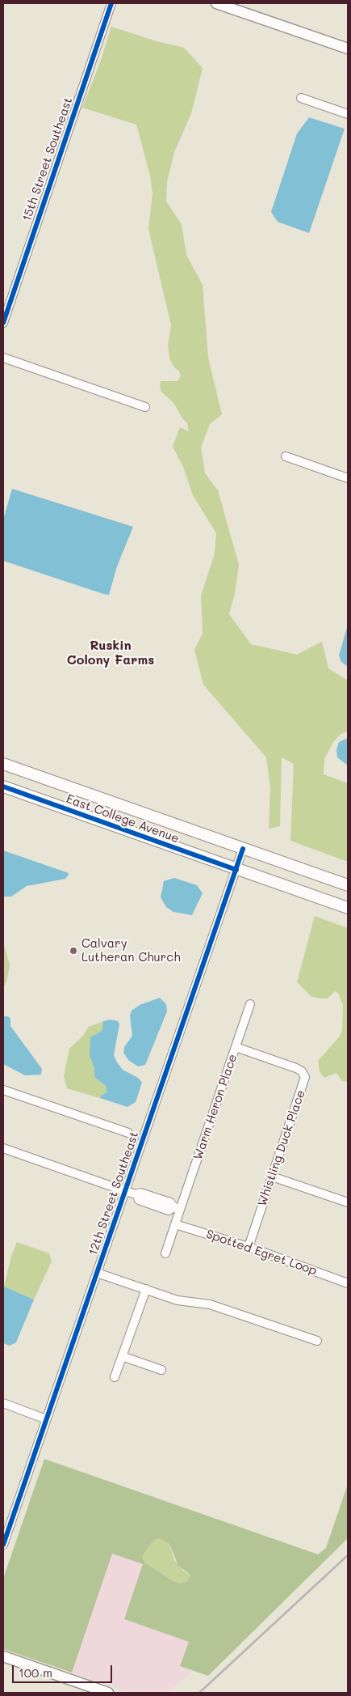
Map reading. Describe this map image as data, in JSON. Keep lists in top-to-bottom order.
{
  "streets": {
    "main road": ["East College Avenue"],
    "street": [
      "15th Street Southeast",
      "Warm Heron Place",
      "Whistling Duck Place",
      "12th Street Southeast",
      "Spotted Egret Loop"
    ]
  },
  "crossings": [
    ["East College Avenue", "12th Street Southeast"],
    ["Warm Heron Place", "Whistling Duck Place"],
    ["Warm Heron Place", "Spotted Egret Loop"],
    ["Whistling Duck Place", "Spotted Egret Loop"]
  ],
  "districts": ["Ruskin Colony Farms"],
  "places": ["Calvary Lutheran Church"],
  "scale_bar": "100 m"
}
